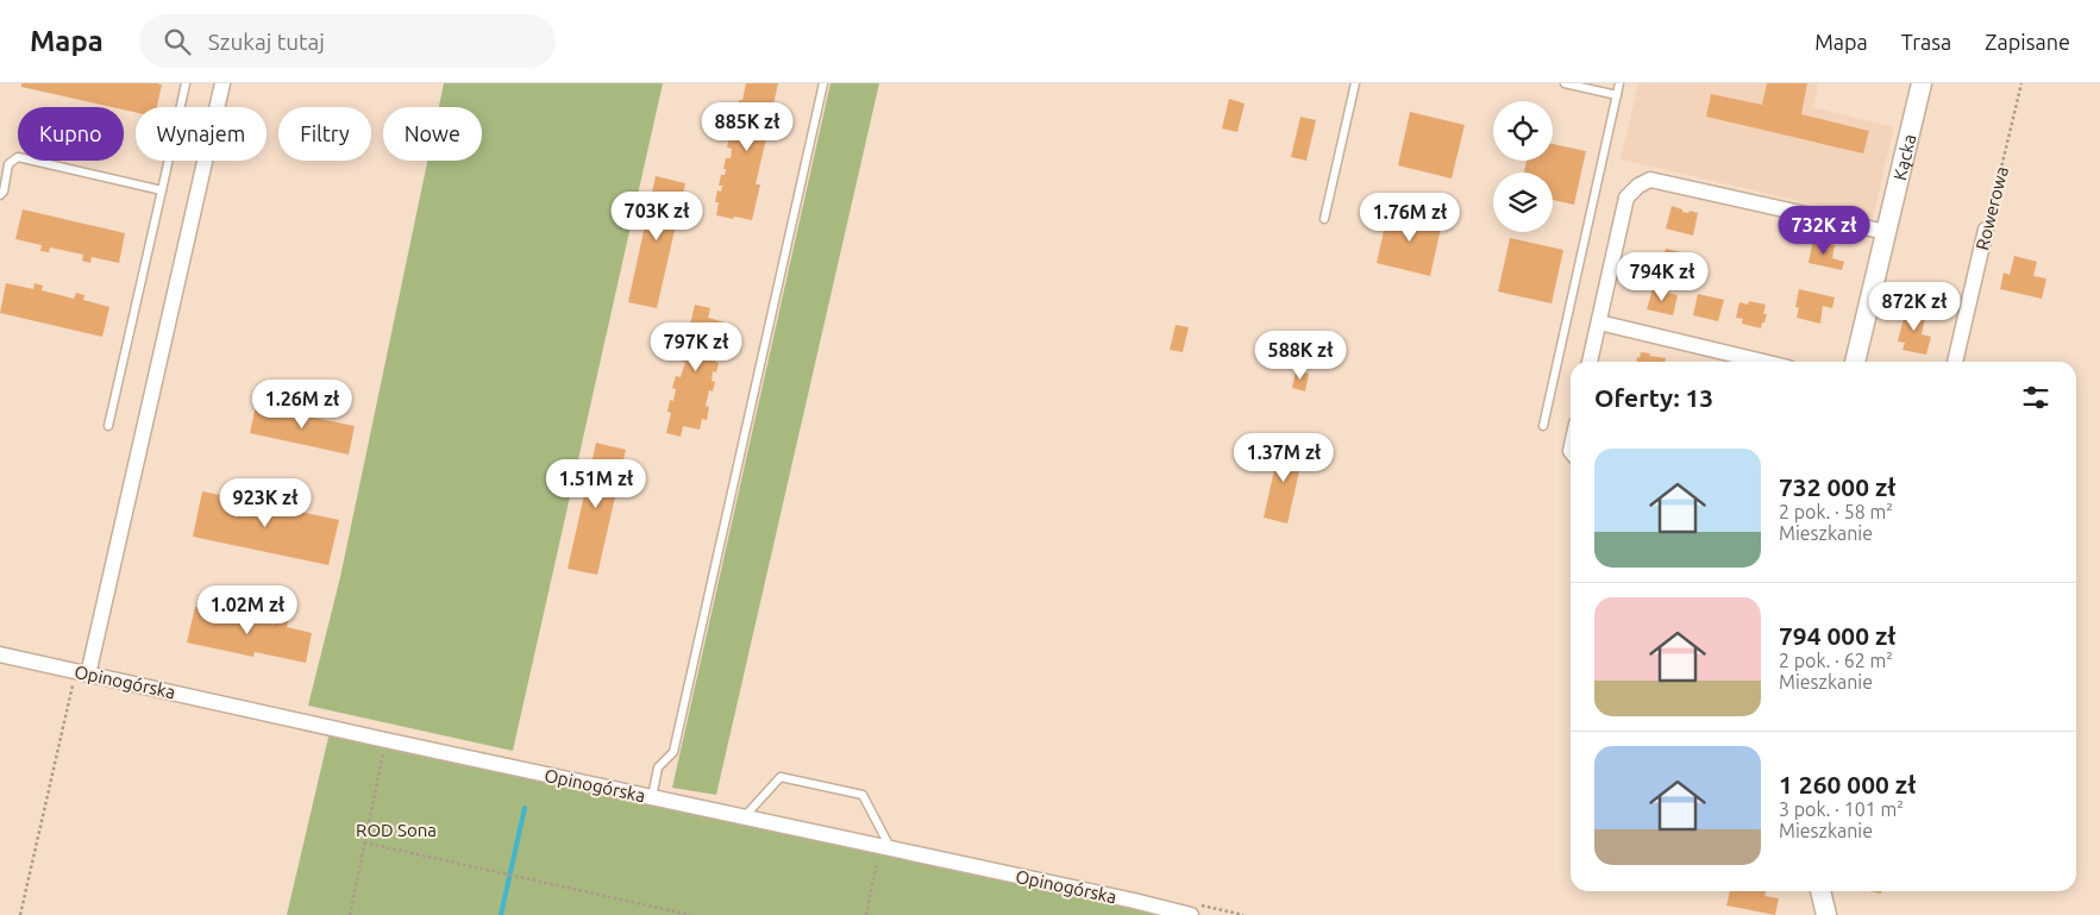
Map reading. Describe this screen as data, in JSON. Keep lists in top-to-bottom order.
{
  "streets": {
    "street": ["Kącka", "Rowerowa", "Opinogórska"]
  },
  "parks": ["ROD Sona"],
  "page": {
    "header": "Mapa",
    "search": "Szukaj tutaj",
    "nav": ["Mapa", "Trasa", "Zapisane"],
    "price": [
      "885K zł",
      "703K zł",
      "1.76M zł",
      "732K zł",
      "794K zł",
      "872K zł",
      "797K zł",
      "588K zł",
      "1.26M zł",
      "1.37M zł",
      "1.51M zł",
      "923K zł",
      "1.02M zł"
    ],
    "chip": [
      "Kupno",
      "Wynajem",
      "Filtry",
      "Nowe"
    ],
    "heading": "Oferty: 13",
    "list": [
      {
        "name": "732 000 zł",
        "note": "2 pok. · 58 m² · Mieszkanie"
      },
      {
        "name": "794 000 zł",
        "note": "2 pok. · 62 m² · Mieszkanie"
      },
      {
        "name": "1 260 000 zł",
        "note": "3 pok. · 101 m² · Mieszkanie"
      }
    ]
  }
}
